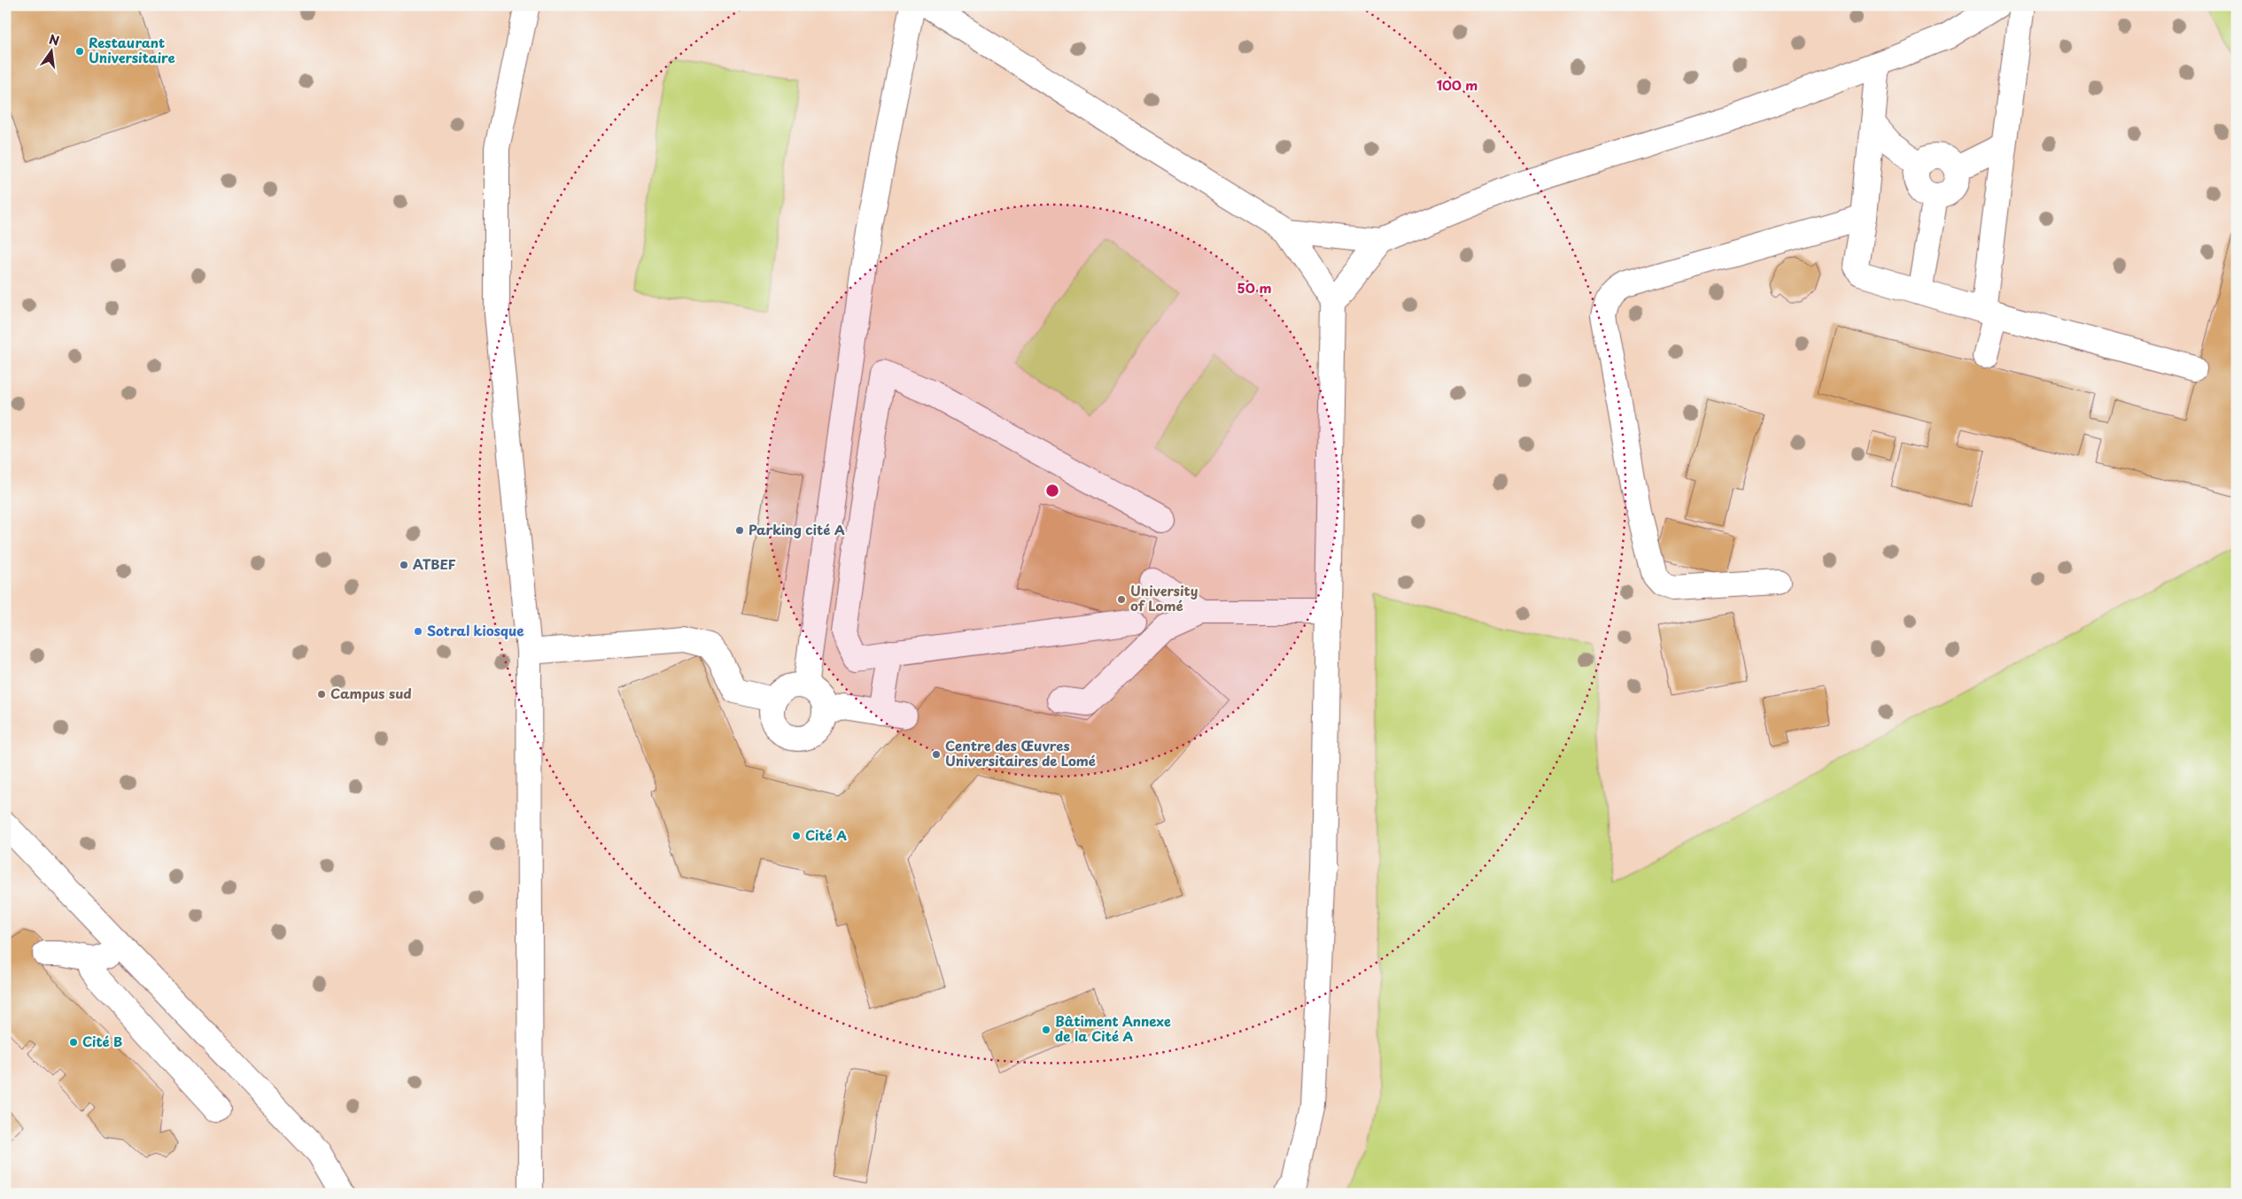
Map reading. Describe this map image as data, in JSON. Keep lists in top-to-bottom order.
{
  "places": [
    "Restaurant Universitaire",
    "Parking cité A",
    "ATBEF",
    "University of Lomé",
    "Sotral kiosque",
    "Campus sud",
    "Centre des Œuvres Universitaires de Lomé",
    "Cité A",
    "Bâtiment Annexe de la Cité A",
    "Cité B"
  ],
  "north": "top",
  "rings": ["100 m", "50 m"]
}
